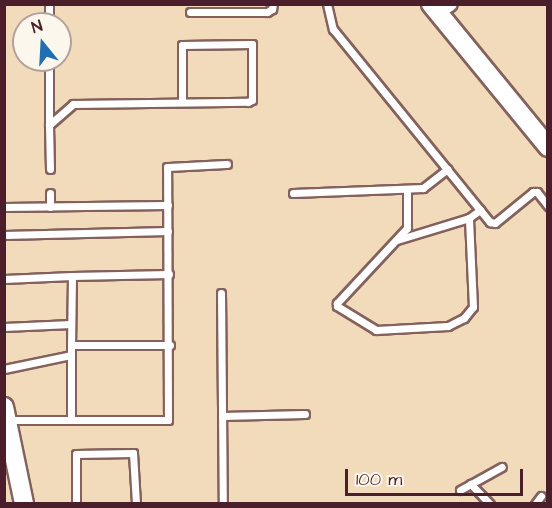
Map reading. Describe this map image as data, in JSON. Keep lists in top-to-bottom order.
{
  "scale_bar": "100 m",
  "north": "top"
}
